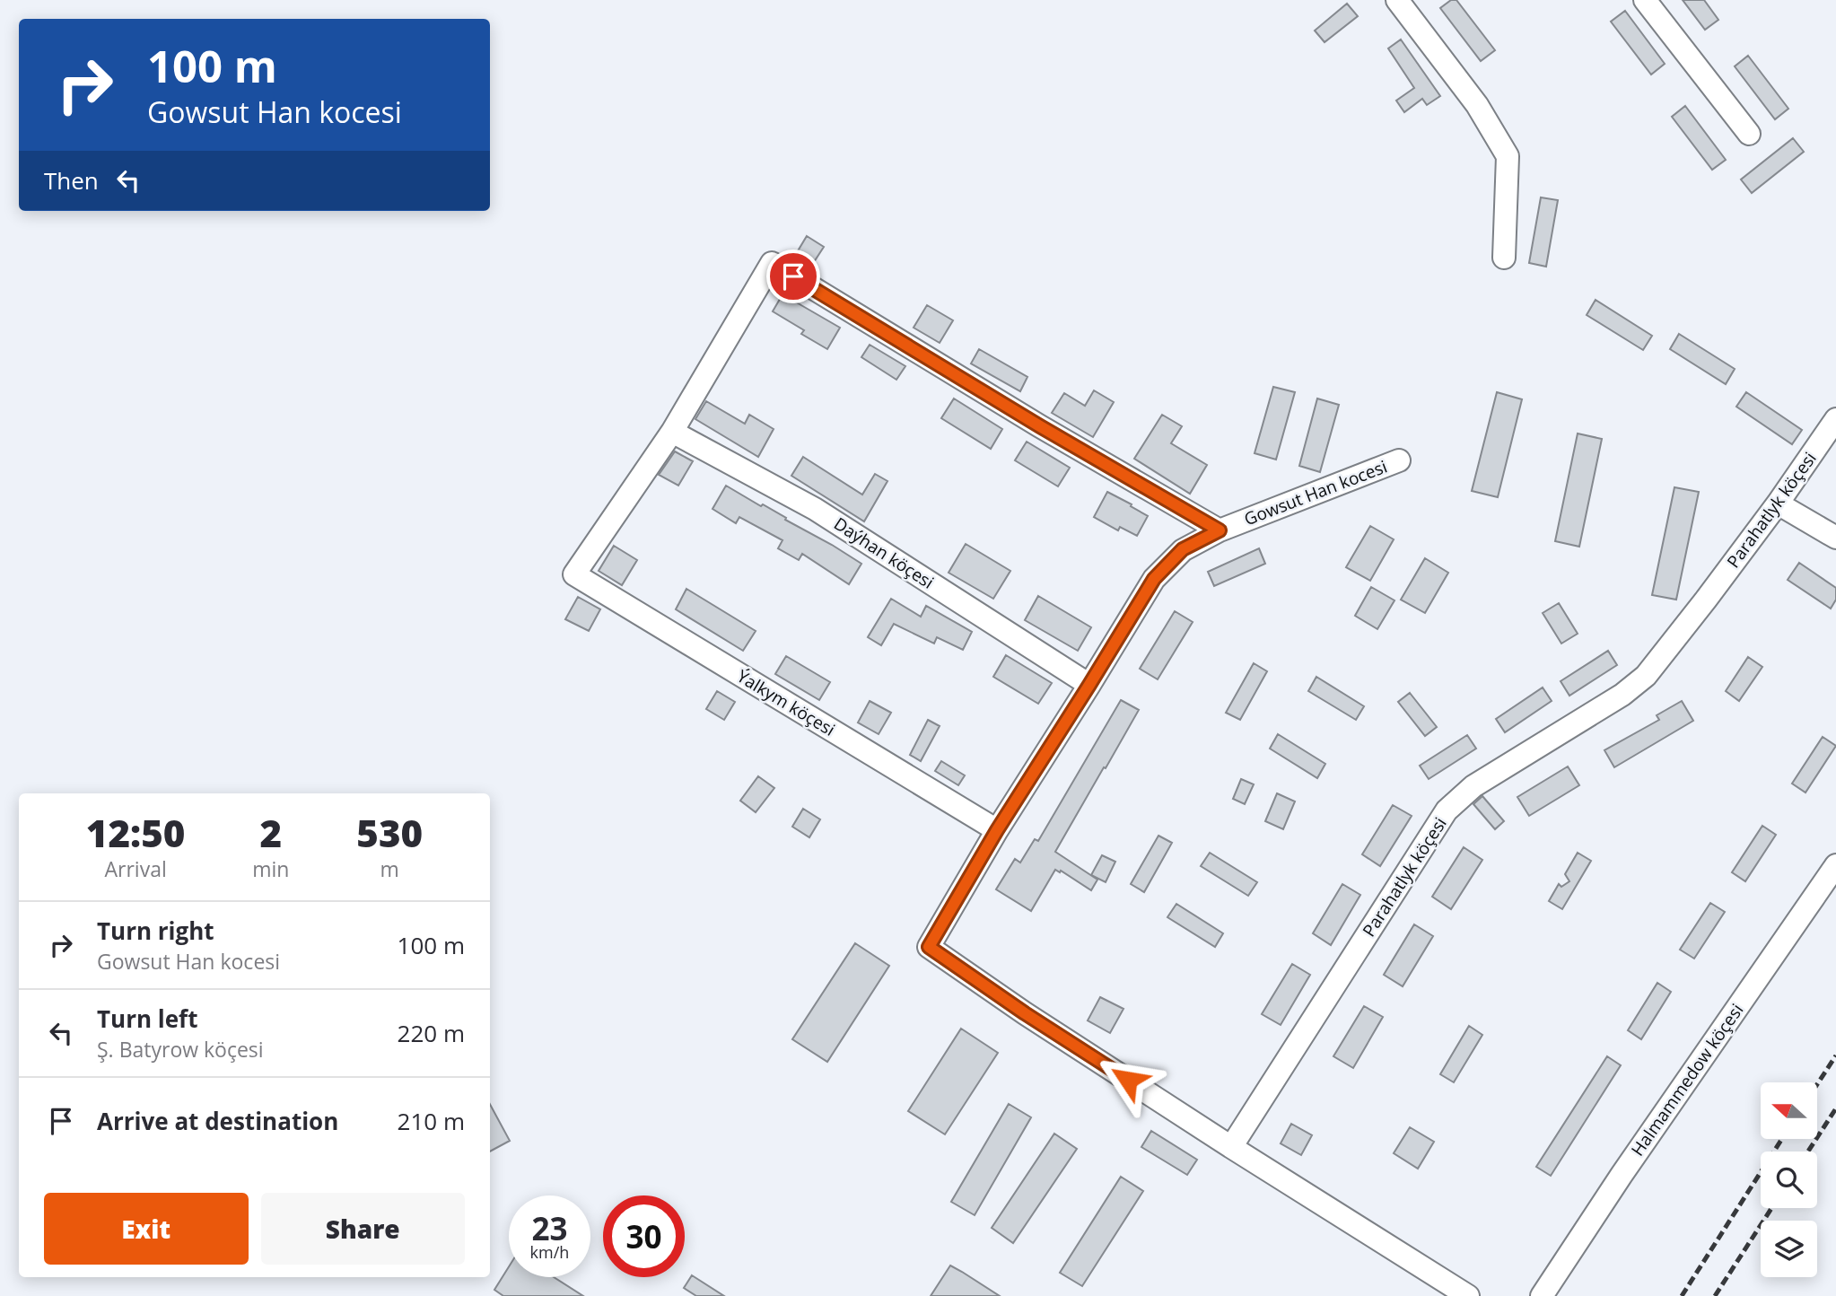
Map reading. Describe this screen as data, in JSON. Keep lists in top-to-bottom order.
{
  "streets": {
    "street": [
      "Gowsut Han kocesi",
      "Parahatlyk köçesi",
      "Daýhan köçesi",
      "Ýalkym köçesi",
      "Halmammedow köçesi"
    ]
  },
  "crossings": [
    ["Gowsut Han kocesi", "Parahatlyk köçesi"],
    ["Gowsut Han kocesi", "Daýhan köçesi"],
    ["Gowsut Han kocesi", "Ýalkym köçesi"],
    ["Daýhan köçesi", "Ýalkym köçesi"]
  ],
  "north": "left",
  "page": {
    "turn": ["100 m", "Gowsut Han kocesi"],
    "then": "Then",
    "eta": [
      "12:50",
      "Arrival",
      "2",
      "min",
      "530",
      "m"
    ],
    "list": [
      {
        "name": "Turn right",
        "note": "Gowsut Han kocesi",
        "value": "100 m"
      },
      {
        "name": "Turn left",
        "note": "Ş. Batyrow köçesi",
        "value": "220 m"
      },
      {
        "name": "Arrive at destination",
        "value": "210 m"
      }
    ],
    "buttons": ["Exit", "Share"],
    "speed": "23 km/h",
    "limit": "30"
  }
}
